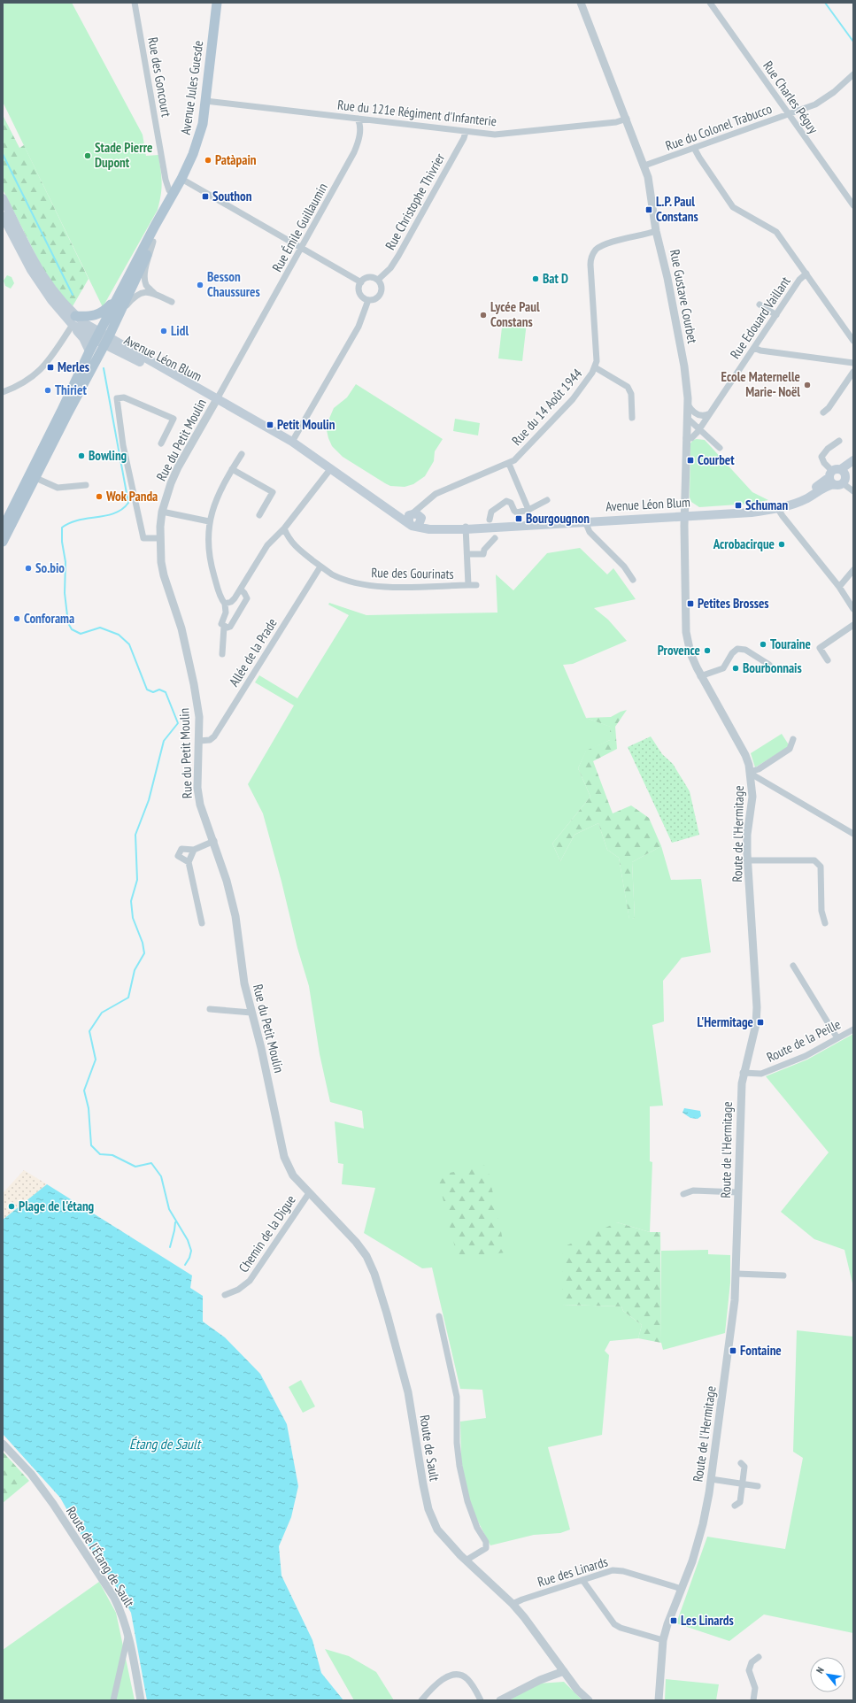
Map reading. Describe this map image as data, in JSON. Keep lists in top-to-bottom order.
{
  "streets": {
    "main road": ["Avenue Jules Guesde", "Avenue Léon Blum"],
    "street": [
      "Rue des Goncourt",
      "Rue Charles Péguy",
      "Rue du 121e Régiment d'Infanterie",
      "Rue du Colonel Trabucco",
      "Rue Christophe Thivrier",
      "Rue Émile Guillaumin",
      "Rue Gustave Courbet",
      "Rue Edouard Vaillant",
      "Rue du 14 Août 1944",
      "Rue du Petit Moulin",
      "Rue des Gourinats",
      "Allée de la Prade",
      "Route de l'Hermitage",
      "Route de la Peille",
      "Chemin de la Digue",
      "Route de Sault",
      "Route de l'Étang de Sault",
      "Rue des Linards"
    ]
  },
  "crossings": [
    ["Rue des Goncourt", "Avenue Jules Guesde"],
    ["Avenue Jules Guesde", "Rue du 121e Régiment d'Infanterie"],
    ["Avenue Jules Guesde", "Avenue Léon Blum"],
    ["Rue Charles Péguy", "Rue du Colonel Trabucco"],
    ["Rue du 121e Régiment d'Infanterie", "Rue Christophe Thivrier"],
    ["Rue du 121e Régiment d'Infanterie", "Rue Émile Guillaumin"],
    ["Rue du 121e Régiment d'Infanterie", "Rue Gustave Courbet"],
    ["Rue du Colonel Trabucco", "Rue Gustave Courbet"],
    ["Rue Émile Guillaumin", "Avenue Léon Blum"],
    ["Rue Émile Guillaumin", "Rue du Petit Moulin"],
    ["Rue Gustave Courbet", "Rue Edouard Vaillant"],
    ["Rue Gustave Courbet", "Avenue Léon Blum"],
    ["Rue Gustave Courbet", "Rue du 14 Août 1944"],
    ["Rue Gustave Courbet", "Route de l'Hermitage"],
    ["Avenue Léon Blum", "Rue du 14 Août 1944"],
    ["Avenue Léon Blum", "Rue du Petit Moulin"],
    ["Avenue Léon Blum", "Rue des Gourinats"],
    ["Rue du Petit Moulin", "Allée de la Prade"],
    ["Rue du Petit Moulin", "Route de Sault"],
    ["Rue des Gourinats", "Allée de la Prade"],
    ["Route de l'Hermitage", "Route de la Peille"],
    ["Route de l'Hermitage", "Rue des Linards"],
    ["Chemin de la Digue", "Route de Sault"],
    ["Route de Sault", "Rue des Linards"]
  ],
  "water": ["Étang de Sault"],
  "places": {
    "other": [
      "Stade Pierre Dupont",
      "Patàpain",
      "Bat D",
      "Besson Chaussures",
      "Lycée Paul Constans",
      "Lidl",
      "Ecole Maternelle Marie- Noël",
      "Thiriet",
      "Bowling",
      "Wok Panda",
      "Acrobacirque",
      "So.bio",
      "Conforama",
      "Touraine",
      "Provence",
      "Bourbonnais",
      "Plage de l'étang"
    ],
    "transit": [
      "Southon",
      "L.P. Paul Constans",
      "Merles",
      "Petit Moulin",
      "Courbet",
      "Schuman",
      "Bourgougnon",
      "Petites Brosses",
      "L'Hermitage",
      "Fontaine",
      "Les Linards"
    ]
  },
  "north": "top left"
}
